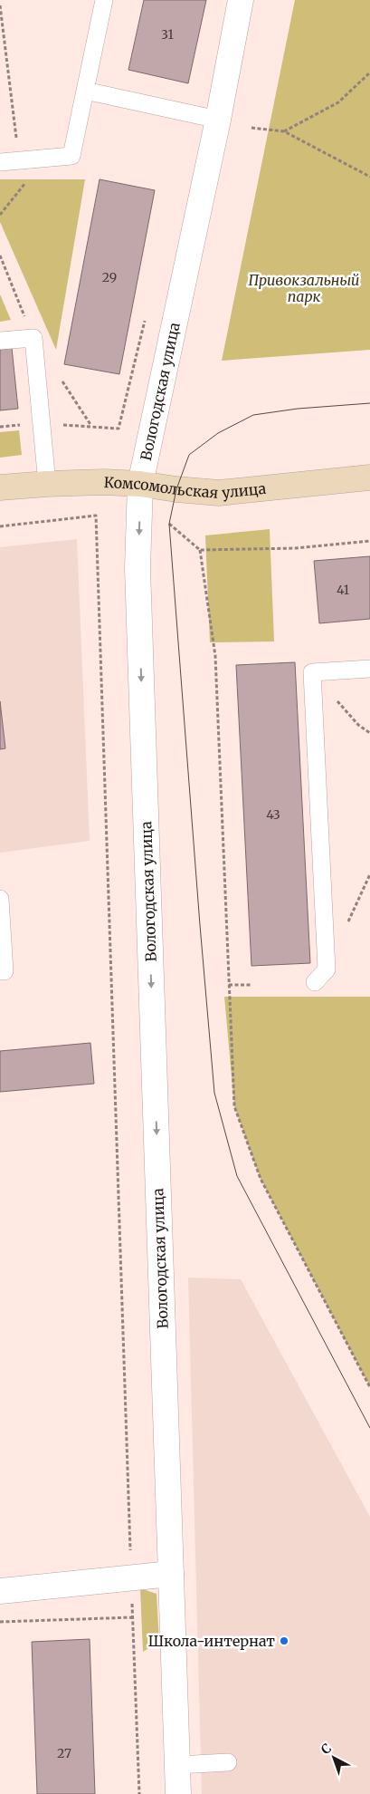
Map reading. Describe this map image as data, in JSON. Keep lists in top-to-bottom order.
{
  "streets": {
    "street": ["Вологодская улица", "Комсомольская улица"]
  },
  "crossings": [
    ["Вологодская улица", "Комсомольская улица"]
  ],
  "one_way": ["Вологодская улица"],
  "parks": ["Привокзальный парк"],
  "places": ["Школа-интернат"],
  "house_numbers": [
    "31",
    "29",
    "41",
    "43",
    "27"
  ],
  "north": "top left"
}
